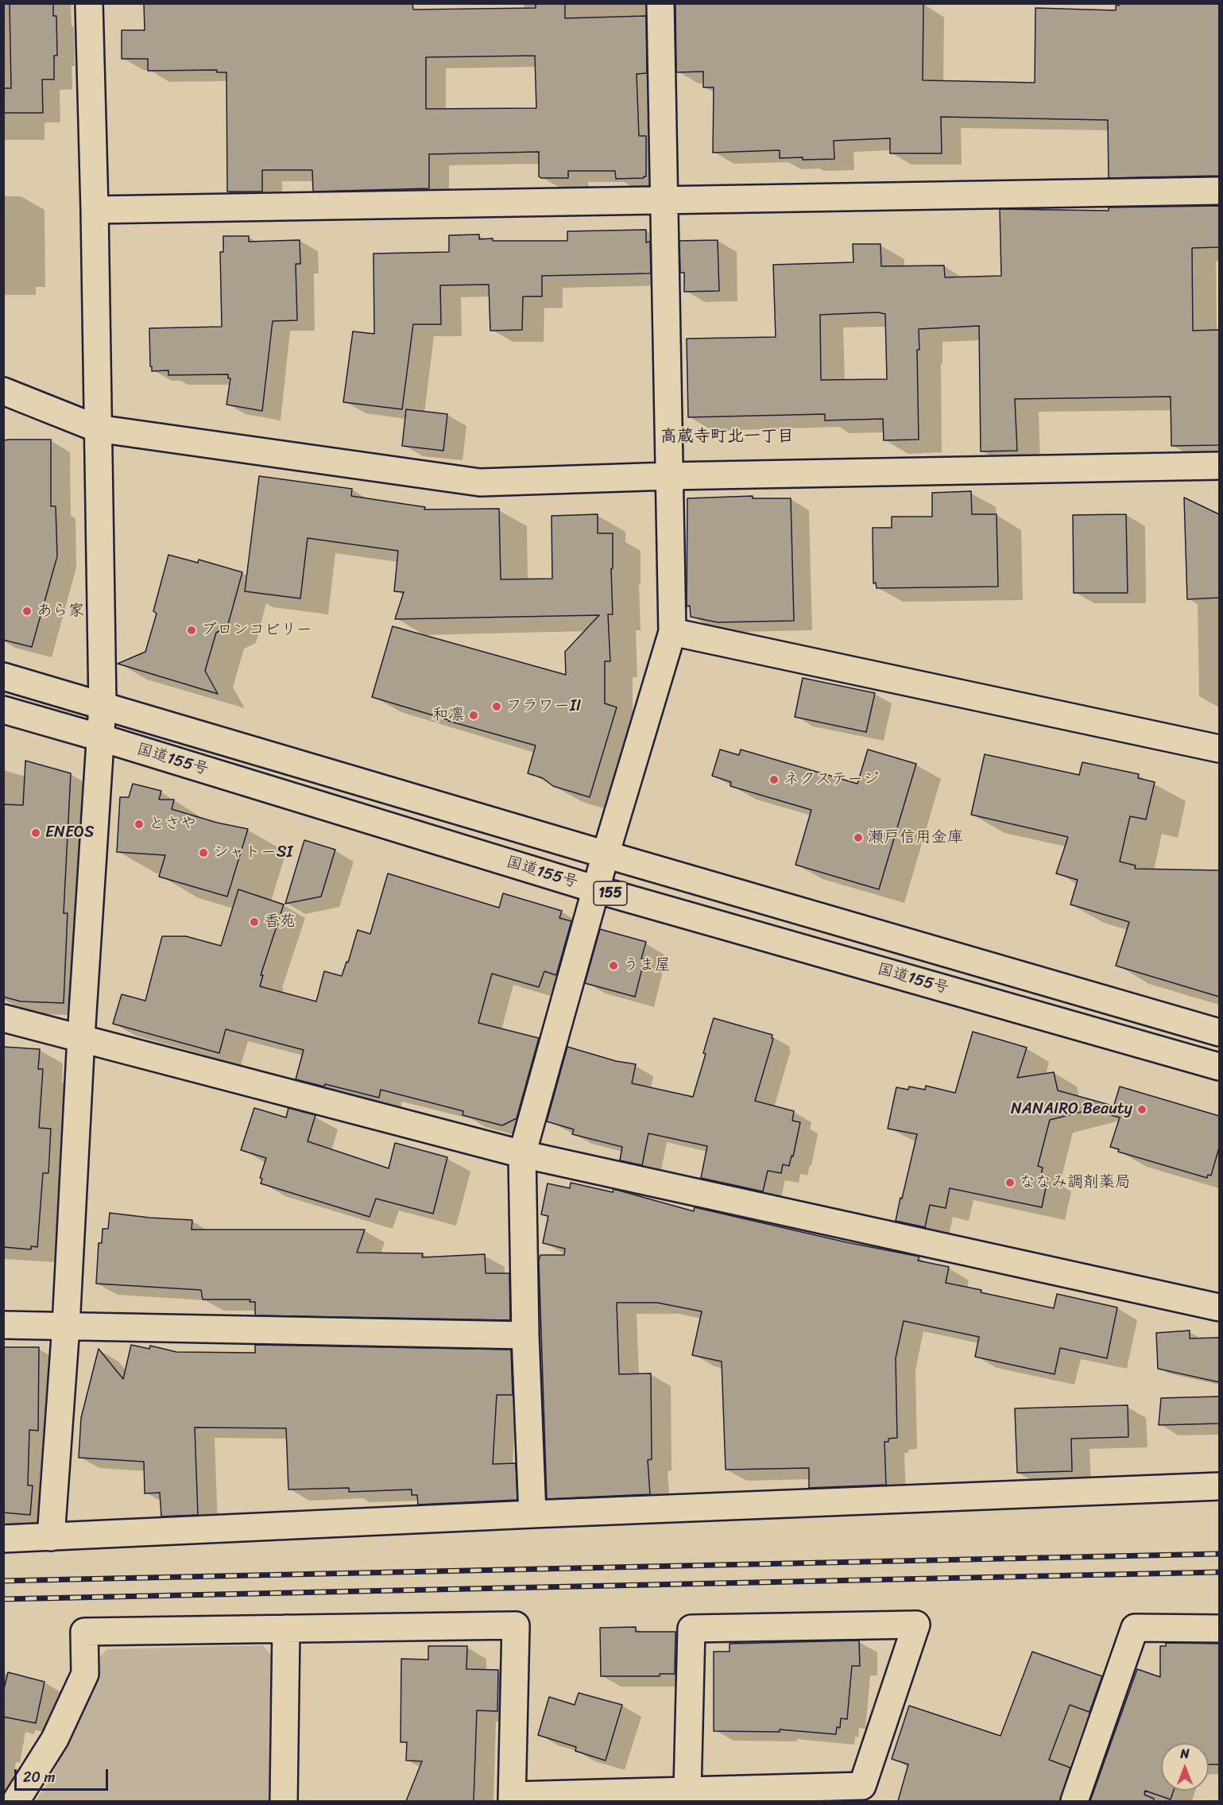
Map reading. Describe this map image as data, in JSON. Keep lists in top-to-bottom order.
{
  "streets": {
    "main road": ["国道155号", "155"]
  },
  "districts": ["高蔵寺町北一丁目"],
  "places": [
    "あら家",
    "ブロンコビリー",
    "フラワーII",
    "和凛",
    "ネクステージ",
    "とさや",
    "ENEOS",
    "瀬戸信用金庫",
    "シャトーSI",
    "香苑",
    "うま屋",
    "NANAIRO Beauty",
    "ななみ調剤薬局"
  ],
  "scale_bar": "20 m",
  "north": "top"
}
